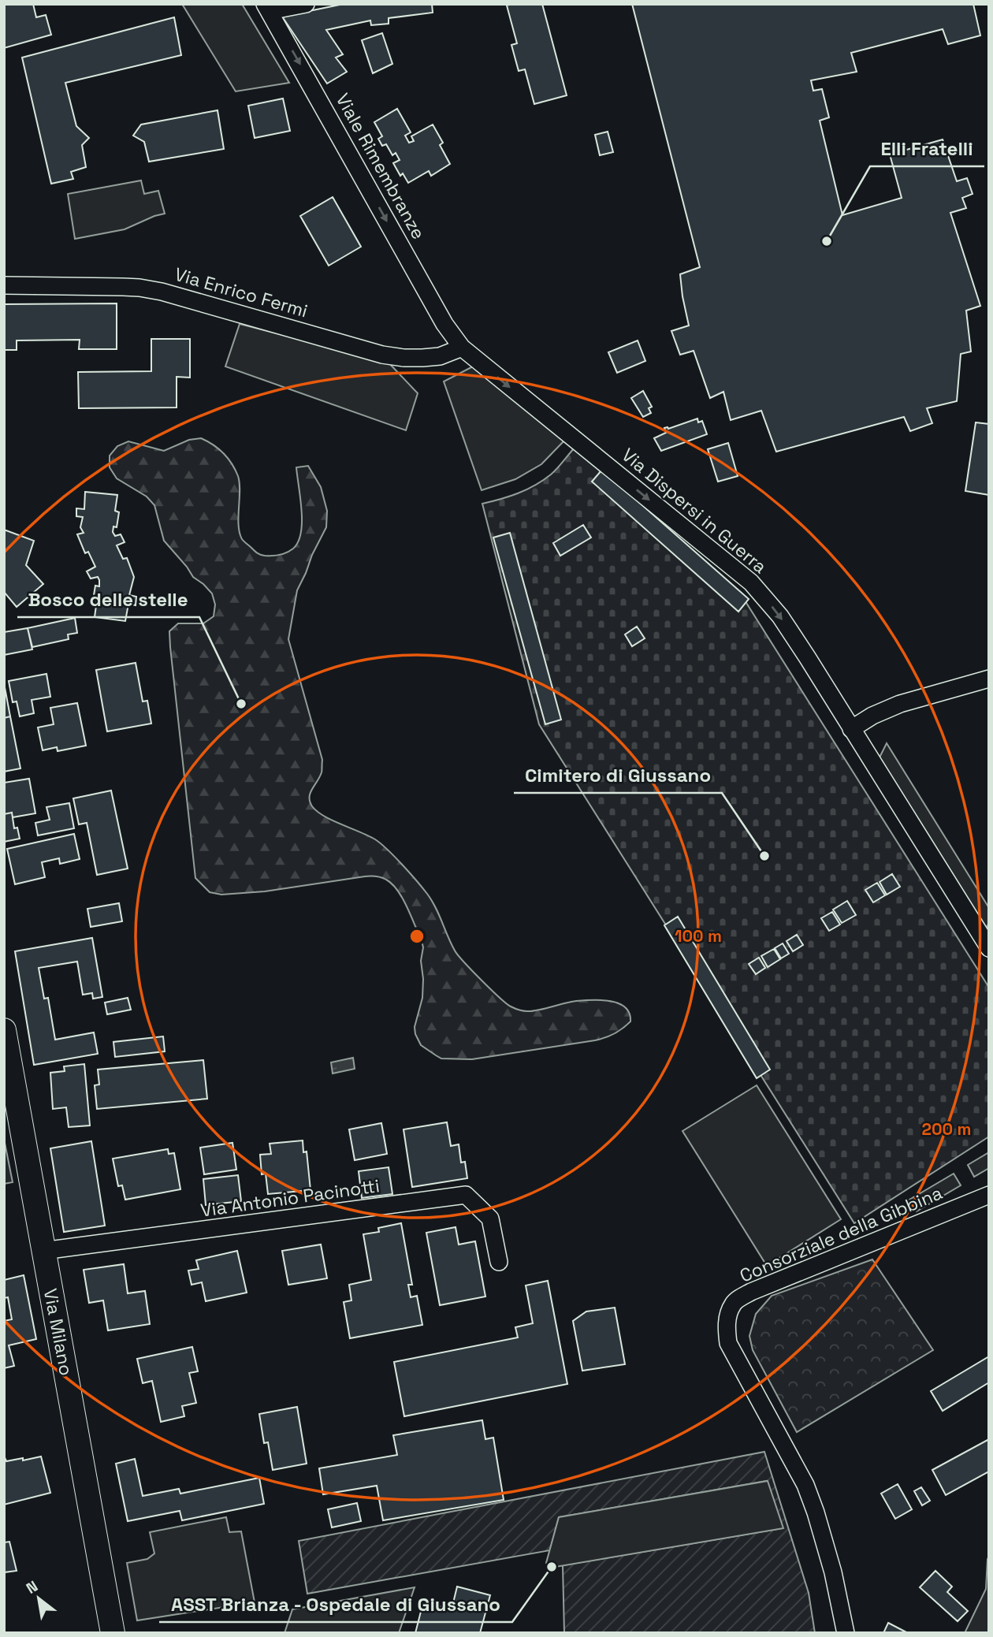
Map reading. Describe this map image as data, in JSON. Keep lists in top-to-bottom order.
{
  "streets": {
    "street": [
      "Viale Rimembranze",
      "Via Enrico Fermi",
      "Via Dispersi in Guerra",
      "Via Antonio Pacinotti",
      "Consorziale della Gibbina",
      "Via Milano"
    ]
  },
  "crossings": [
    ["Viale Rimembranze", "Via Enrico Fermi"],
    ["Viale Rimembranze", "Via Dispersi in Guerra"],
    ["Via Enrico Fermi", "Via Dispersi in Guerra"],
    ["Via Antonio Pacinotti", "Via Milano"]
  ],
  "one_way": ["Viale Rimembranze", "Via Dispersi in Guerra"],
  "places": [
    "Elli Fratelli",
    "Bosco delle stelle",
    "Cimitero di Giussano",
    "ASST Brianza - Ospedale di Giussano"
  ],
  "north": "top left",
  "rings": ["100 m", "200 m"]
}
